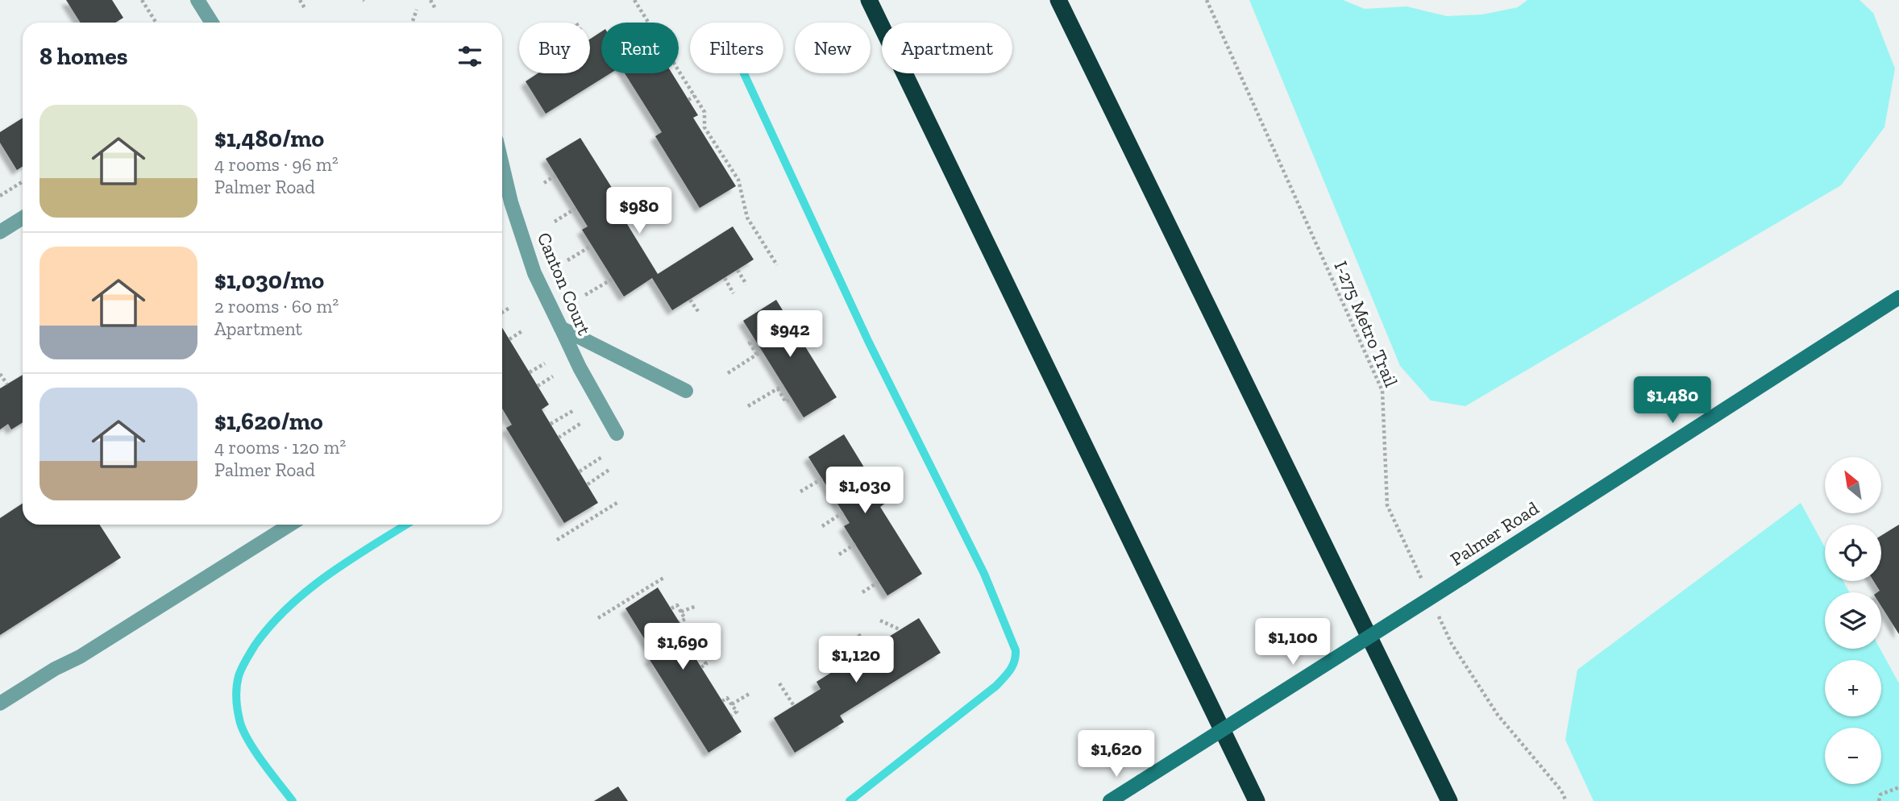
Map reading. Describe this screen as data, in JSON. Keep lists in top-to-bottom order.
{
  "streets": {
    "street": ["Canton Court", "Palmer Road"],
    "path": ["I-275 Metro Trail"]
  },
  "north": "top left",
  "page": {
    "chip": [
      "Buy",
      "Rent",
      "Filters",
      "New",
      "Apartment"
    ],
    "heading": "8 homes",
    "list": [
      {
        "name": "$1,480/mo",
        "note": "4 rooms · 96 m² · Palmer Road"
      },
      {
        "name": "$1,030/mo",
        "note": "2 rooms · 60 m² · Apartment"
      },
      {
        "name": "$1,620/mo",
        "note": "4 rooms · 120 m² · Palmer Road"
      }
    ],
    "price": [
      "$980",
      "$942",
      "$1,480",
      "$1,030",
      "$1,100",
      "$1,690",
      "$1,120",
      "$1,620"
    ],
    "map_buttons": ["+", "−"]
  }
}
